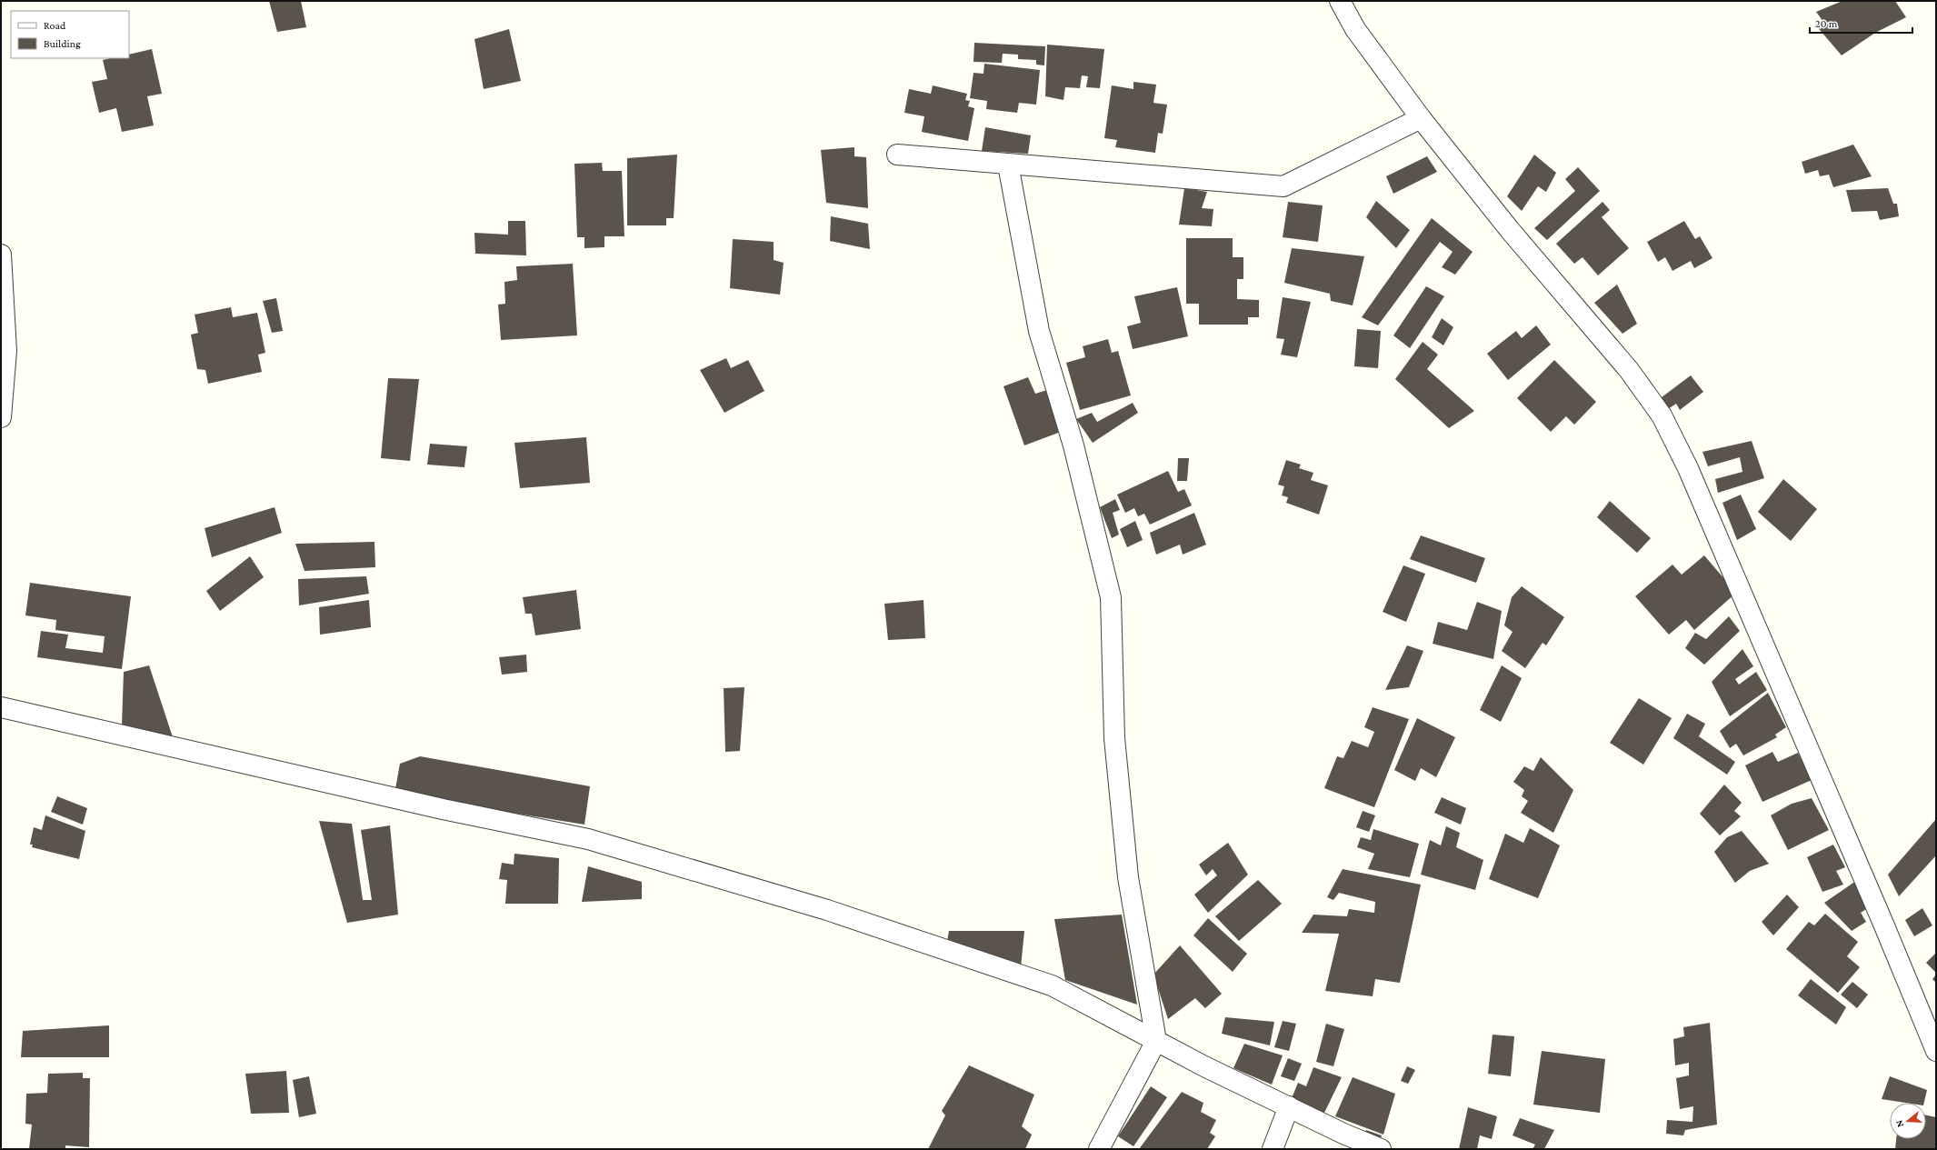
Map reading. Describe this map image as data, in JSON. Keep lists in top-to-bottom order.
{
  "legend": ["Road", "Building"],
  "scale_bar": "20 m",
  "north": "left"
}
